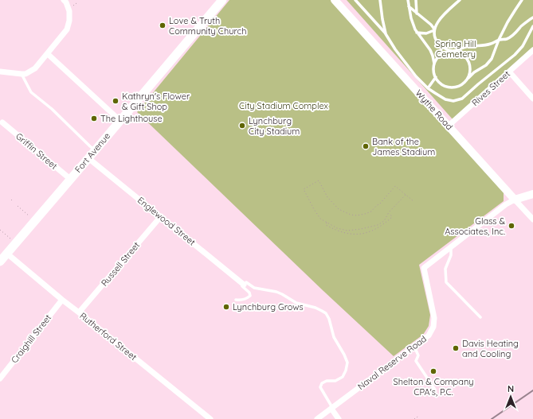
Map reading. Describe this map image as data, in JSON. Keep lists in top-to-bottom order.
{
  "streets": {
    "main road": ["Fort Avenue"],
    "street": [
      "Rives Street",
      "Wythe Road",
      "Griffin Street",
      "Englewood Street",
      "Russell Street",
      "Rutherford Street",
      "Craighill Street",
      "Naval Reserve Road"
    ]
  },
  "crossings": [
    ["Rives Street", "Wythe Road"],
    ["Wythe Road", "Naval Reserve Road"],
    ["Griffin Street", "Fort Avenue"],
    ["Fort Avenue", "Englewood Street"],
    ["Fort Avenue", "Rutherford Street"],
    ["Englewood Street", "Russell Street"],
    ["Russell Street", "Rutherford Street"],
    ["Rutherford Street", "Craighill Street"]
  ],
  "parks": ["Spring Hill Cemetery", "City Stadium Complex"],
  "places": [
    "Love & Truth Community Church",
    "Kathryn's Flower & Gift Shop",
    "The Lighthouse",
    "Lynchburg City Stadium",
    "Bank of the James Stadium",
    "Glass & Associates, Inc.",
    "Lynchburg Grows",
    "Davis Heating and Cooling",
    "Shelton & Company CPA's, P.C."
  ],
  "north": "top"
}
